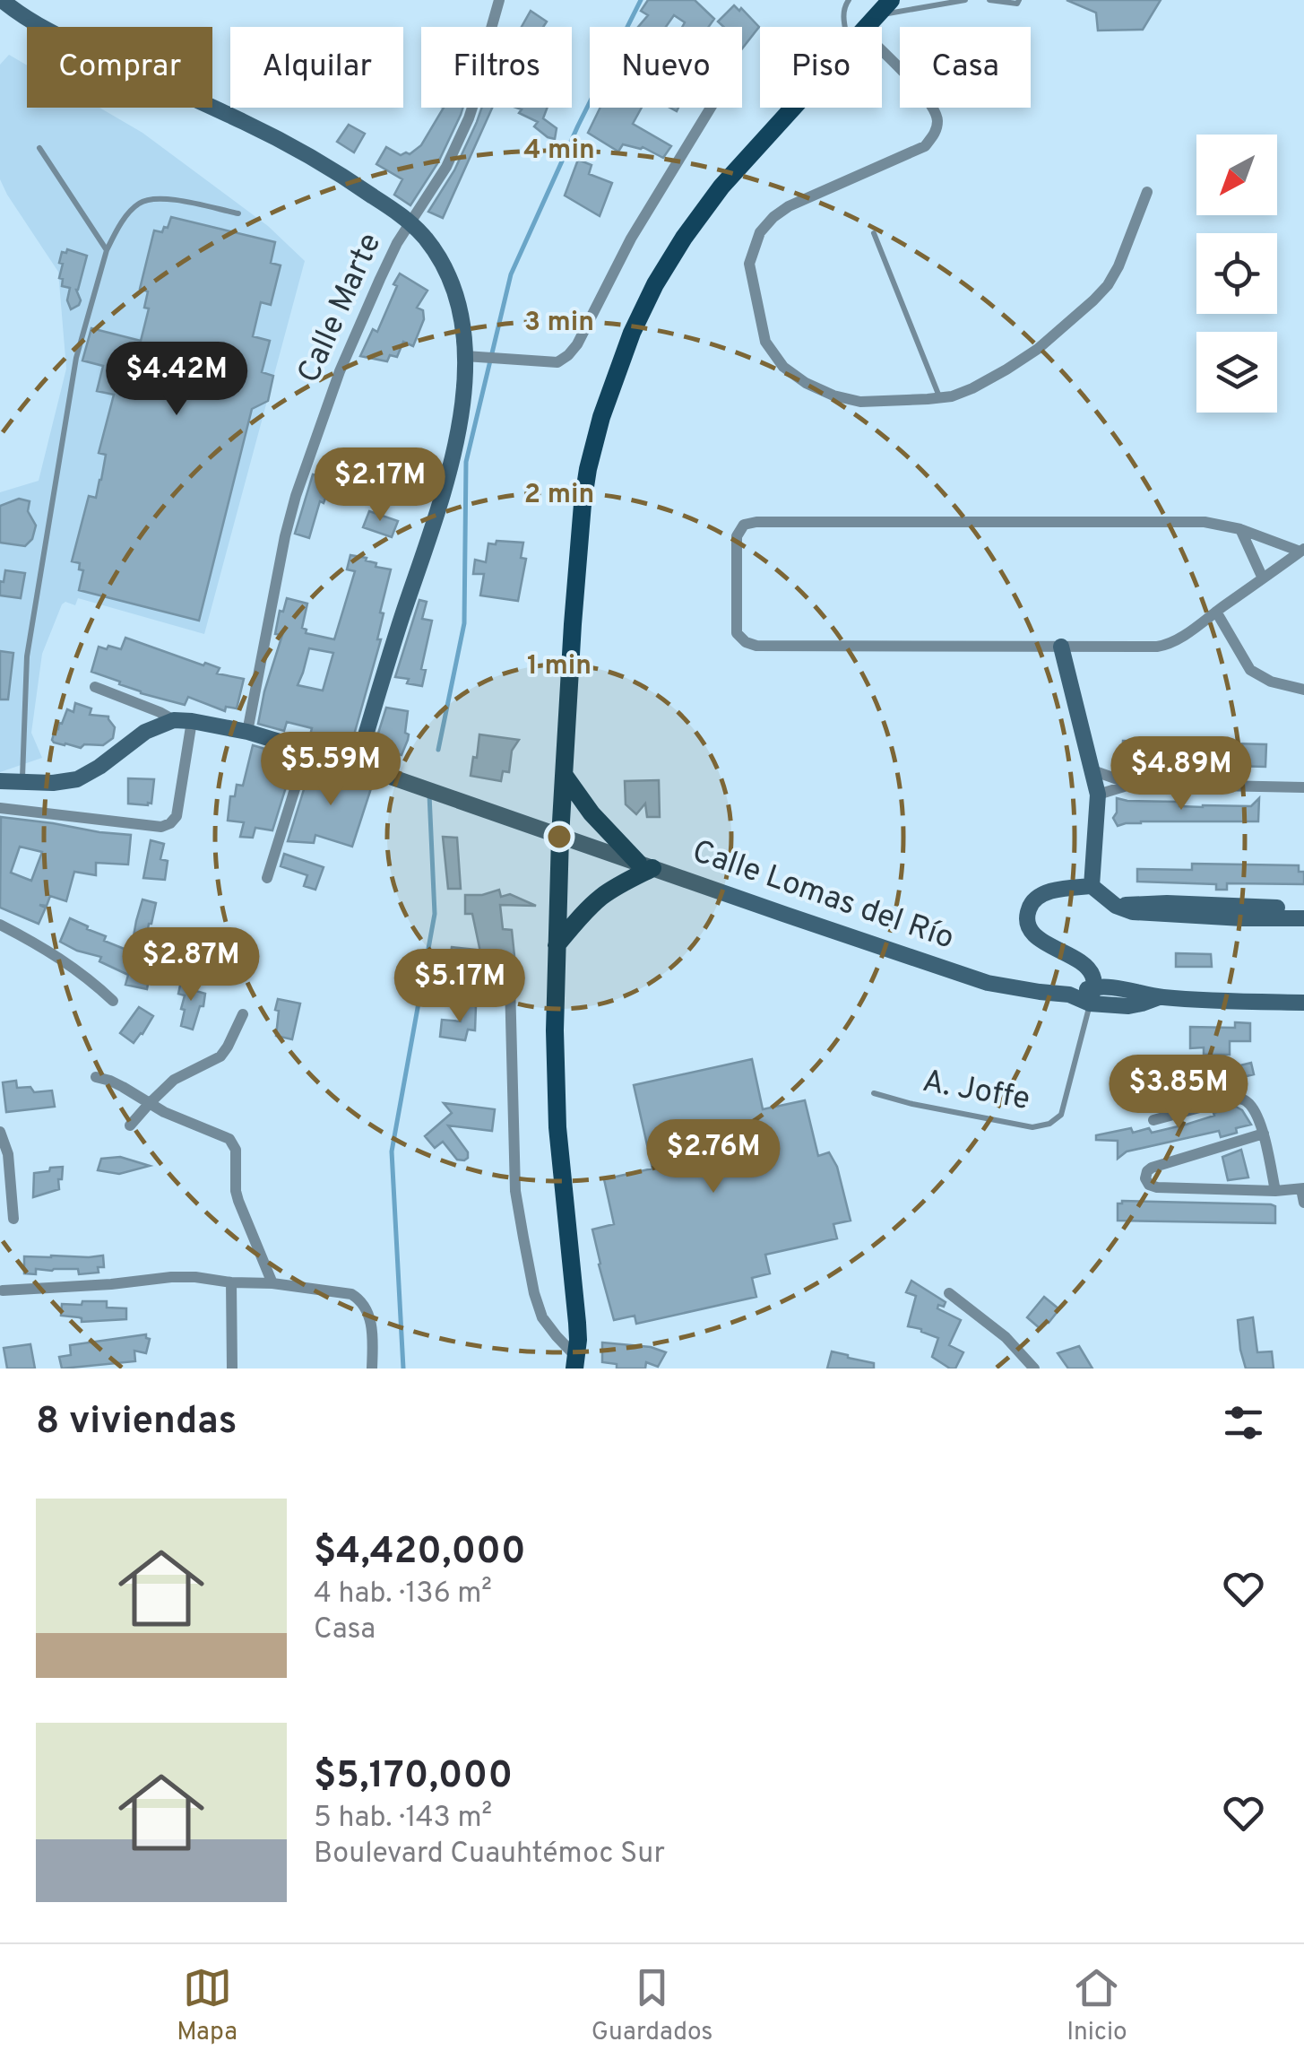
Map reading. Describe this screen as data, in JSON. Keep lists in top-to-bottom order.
{
  "streets": {
    "street": ["Calle Marte", "Calle Lomas del Río"],
    "lane": ["A. Joffe"]
  },
  "crossings": [
    ["Calle Marte", "Calle Lomas del Río"],
    ["Calle Lomas del Río", "A. Joffe"]
  ],
  "north": "bottom left",
  "page": {
    "chip": [
      "Comprar",
      "Alquilar",
      "Filtros",
      "Nuevo",
      "Piso",
      "Casa"
    ],
    "price": [
      "$4.42M",
      "$2.17M",
      "$5.59M",
      "$4.89M",
      "$2.87M",
      "$5.17M",
      "$3.85M",
      "$2.76M"
    ],
    "heading": "8 viviendas",
    "list": [
      {
        "name": "$4,420,000",
        "note": "4 hab. · 136 m² · Casa"
      },
      {
        "name": "$5,170,000",
        "note": "5 hab. · 143 m² · Boulevard Cuauhtémoc Sur"
      }
    ],
    "tabs": ["Mapa", "Guardados", "Inicio"]
  },
  "rings": [
    "4 min",
    "3 min",
    "2 min",
    "1 min"
  ]
}
